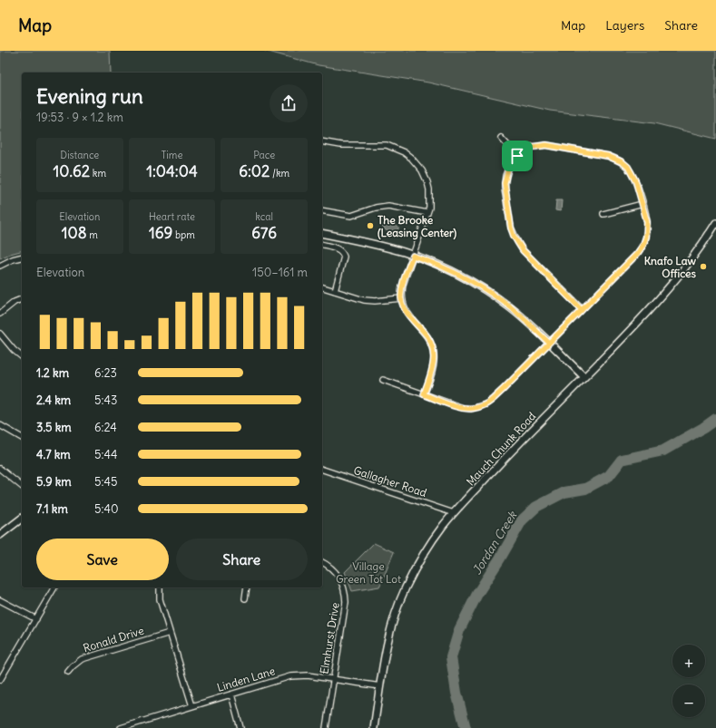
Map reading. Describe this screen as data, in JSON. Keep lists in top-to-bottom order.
{
  "streets": {
    "main road": ["Mauch Chunk Road"],
    "street": [
      "Gallagher Road",
      "Elmhurst Drive",
      "Ronald Drive",
      "Linden Lane"
    ]
  },
  "crossings": [
    ["Mauch Chunk Road", "Gallagher Road"],
    ["Mauch Chunk Road", "Linden Lane"],
    ["Elmhurst Drive", "Linden Lane"]
  ],
  "water": ["Jordan Creek"],
  "parks": ["Village Green Tot Lot"],
  "places": ["The Brooke (Leasing Center)", "Knafo Law Offices"],
  "page": {
    "header": "Map",
    "nav": ["Map", "Layers", "Share"],
    "heading": ["Evening run", "19:53 · 9 × 1.2 km"],
    "stats": [
      ["Distance", "10.62 km"],
      ["Time", "1:04:04"],
      ["Pace", "6:02 /km"],
      ["Elevation", "108 m"],
      ["Heart rate", "169 bpm"],
      ["kcal", "676"]
    ],
    "chart": ["Elevation", "150–161 m"],
    "list": [
      {
        "name": "1.2 km",
        "note": "6:23"
      },
      {
        "name": "2.4 km",
        "note": "5:43"
      },
      {
        "name": "3.5 km",
        "note": "6:24"
      },
      {
        "name": "4.7 km",
        "note": "5:44"
      },
      {
        "name": "5.9 km",
        "note": "5:45"
      },
      {
        "name": "7.1 km",
        "note": "5:40"
      }
    ],
    "buttons": ["Save", "Share"],
    "map_buttons": ["+", "−"]
  }
}
